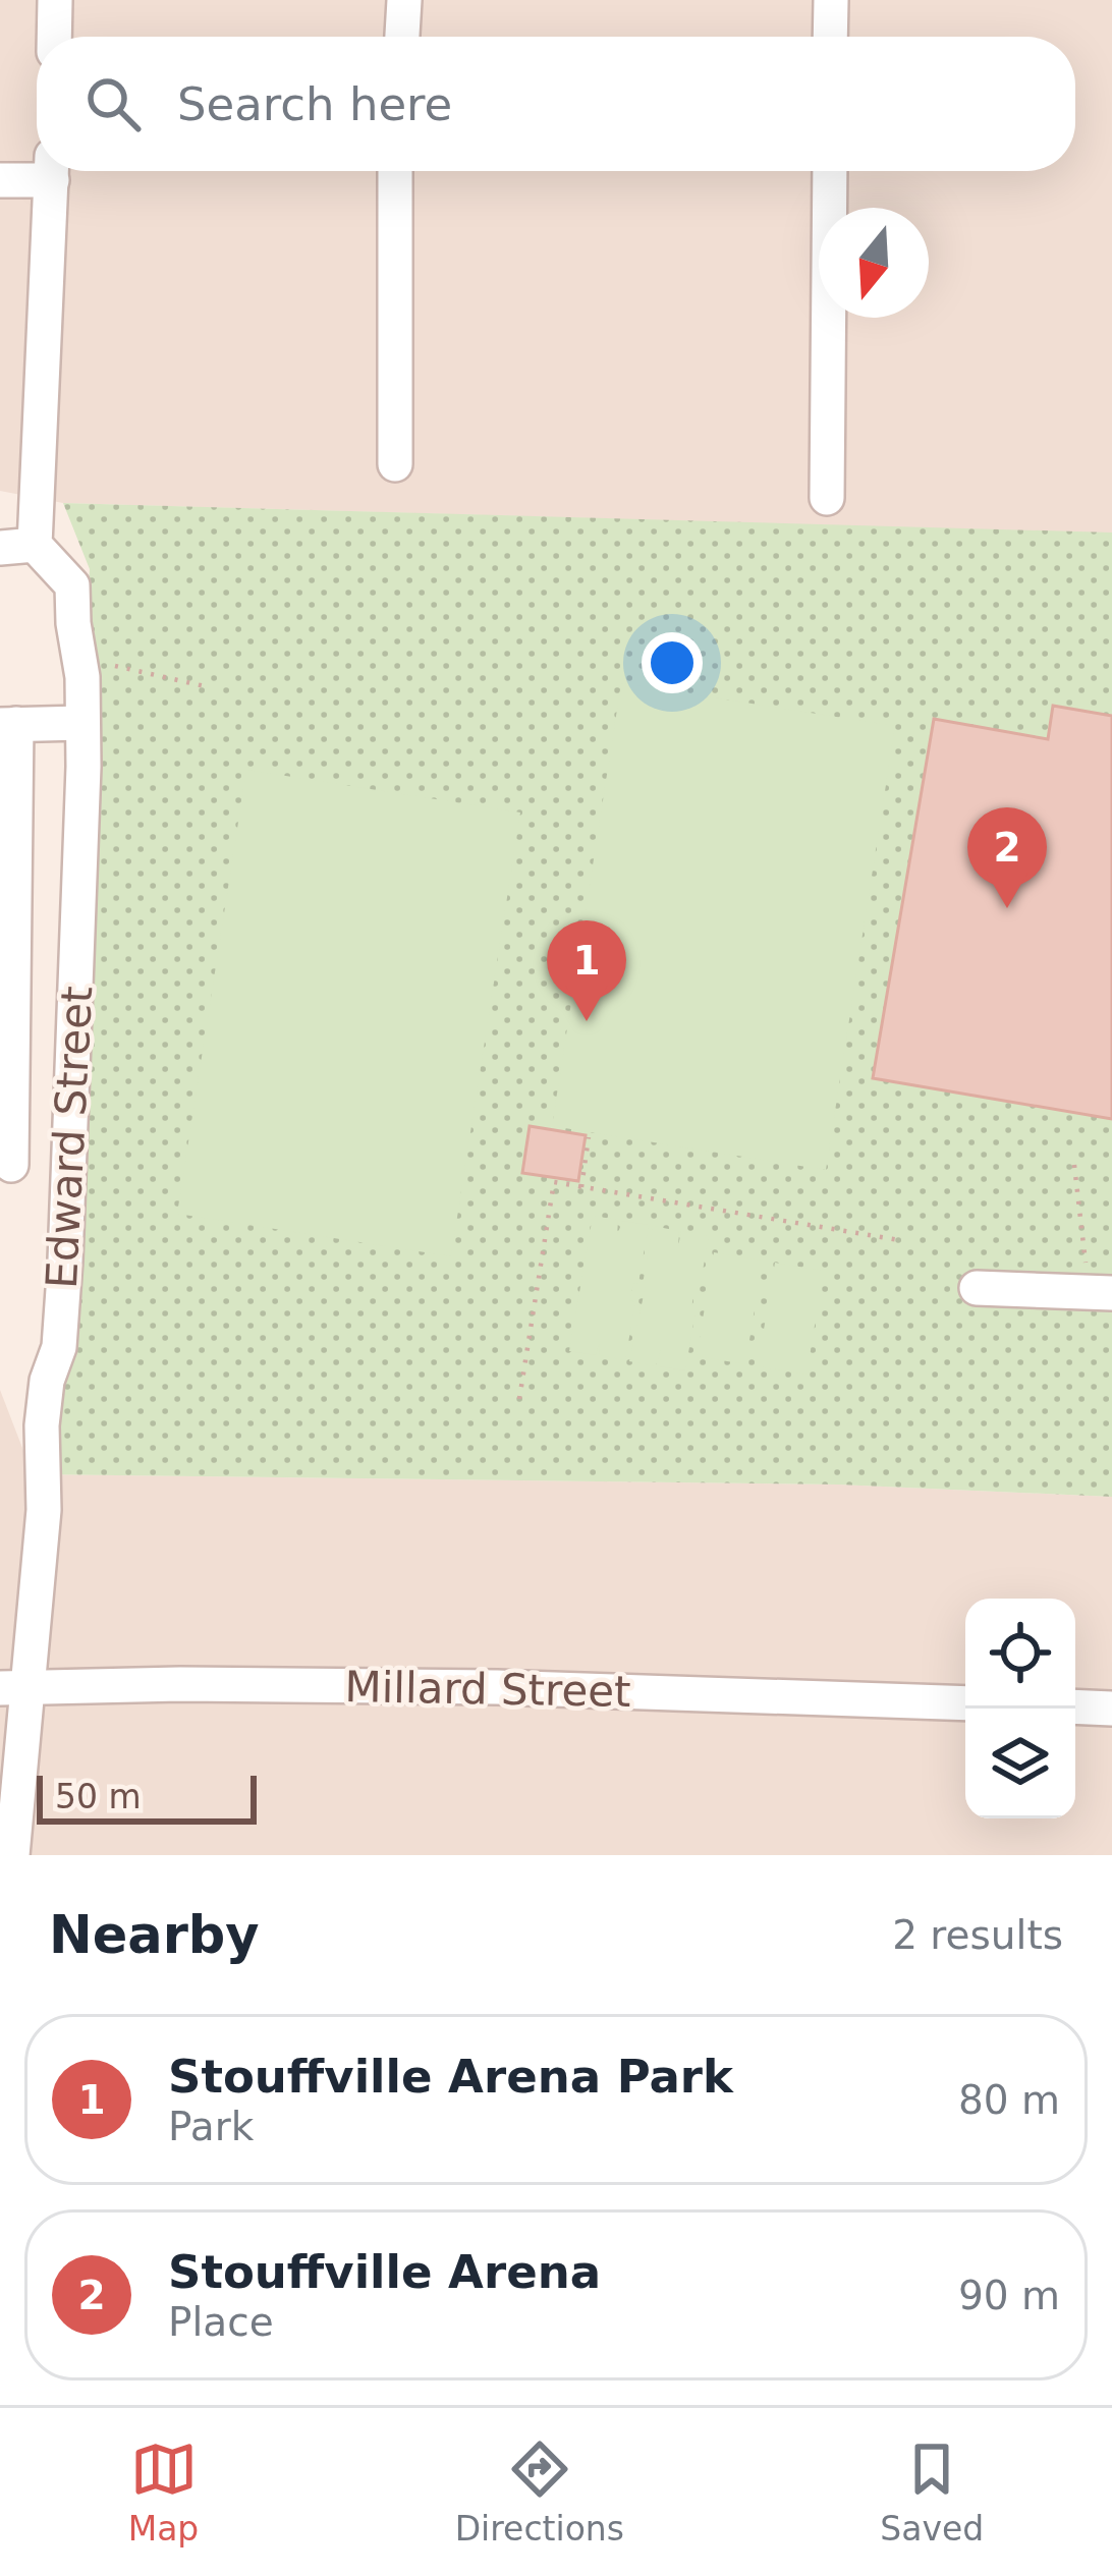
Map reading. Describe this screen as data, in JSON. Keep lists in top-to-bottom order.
{
  "streets": {
    "street": ["Edward Street", "Millard Street"]
  },
  "crossings": [
    ["Edward Street", "Millard Street"]
  ],
  "scale_bar": "50 m",
  "north": "bottom",
  "page": {
    "search": "Search here",
    "pins": ["2", "1"],
    "scale": "50 m",
    "heading": ["Nearby", "2 results"],
    "list": [
      {
        "mark": "1",
        "name": "Stouffville Arena Park",
        "note": "Park",
        "value": "80 m"
      },
      {
        "mark": "2",
        "name": "Stouffville Arena",
        "note": "Place",
        "value": "90 m"
      }
    ],
    "nav": ["Map", "Directions", "Saved"]
  }
}
